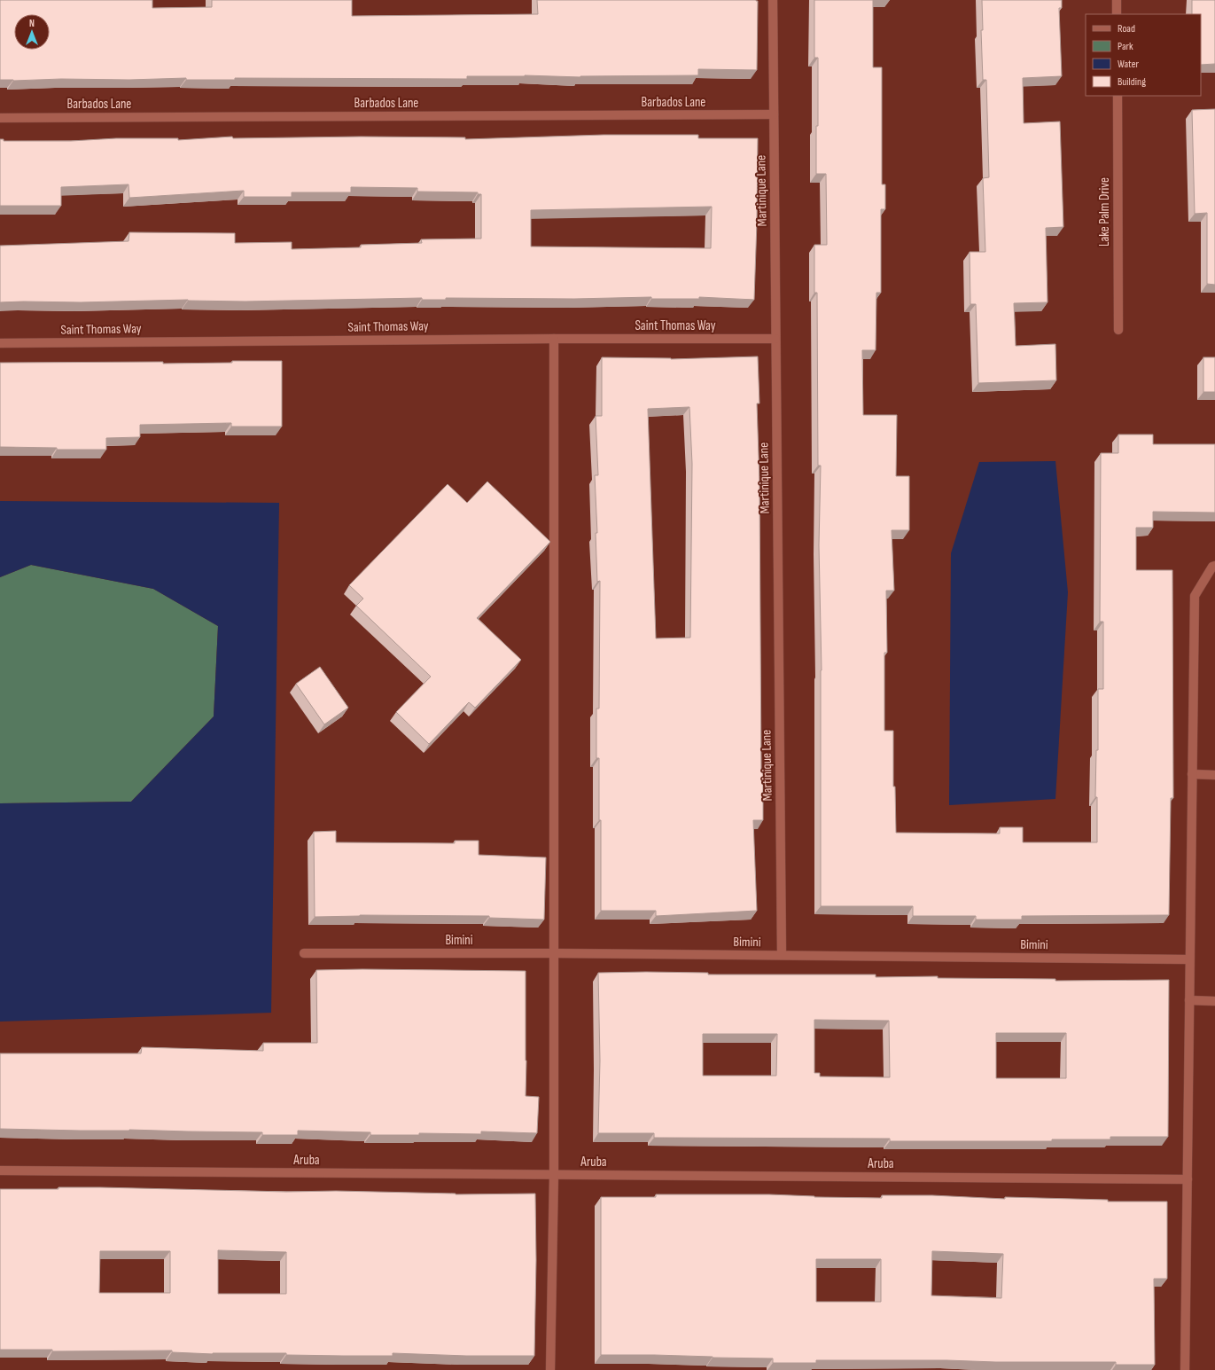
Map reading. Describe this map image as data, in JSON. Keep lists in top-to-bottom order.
{
  "streets": {
    "street": [
      "Barbados Lane",
      "Martinique Lane",
      "Lake Palm Drive",
      "Saint Thomas Way",
      "Bimini",
      "Aruba"
    ]
  },
  "crossings": [
    ["Barbados Lane", "Martinique Lane"],
    ["Martinique Lane", "Saint Thomas Way"],
    ["Martinique Lane", "Bimini"]
  ],
  "legend": [
    "Road",
    "Park",
    "Water",
    "Building"
  ],
  "north": "top"
}
